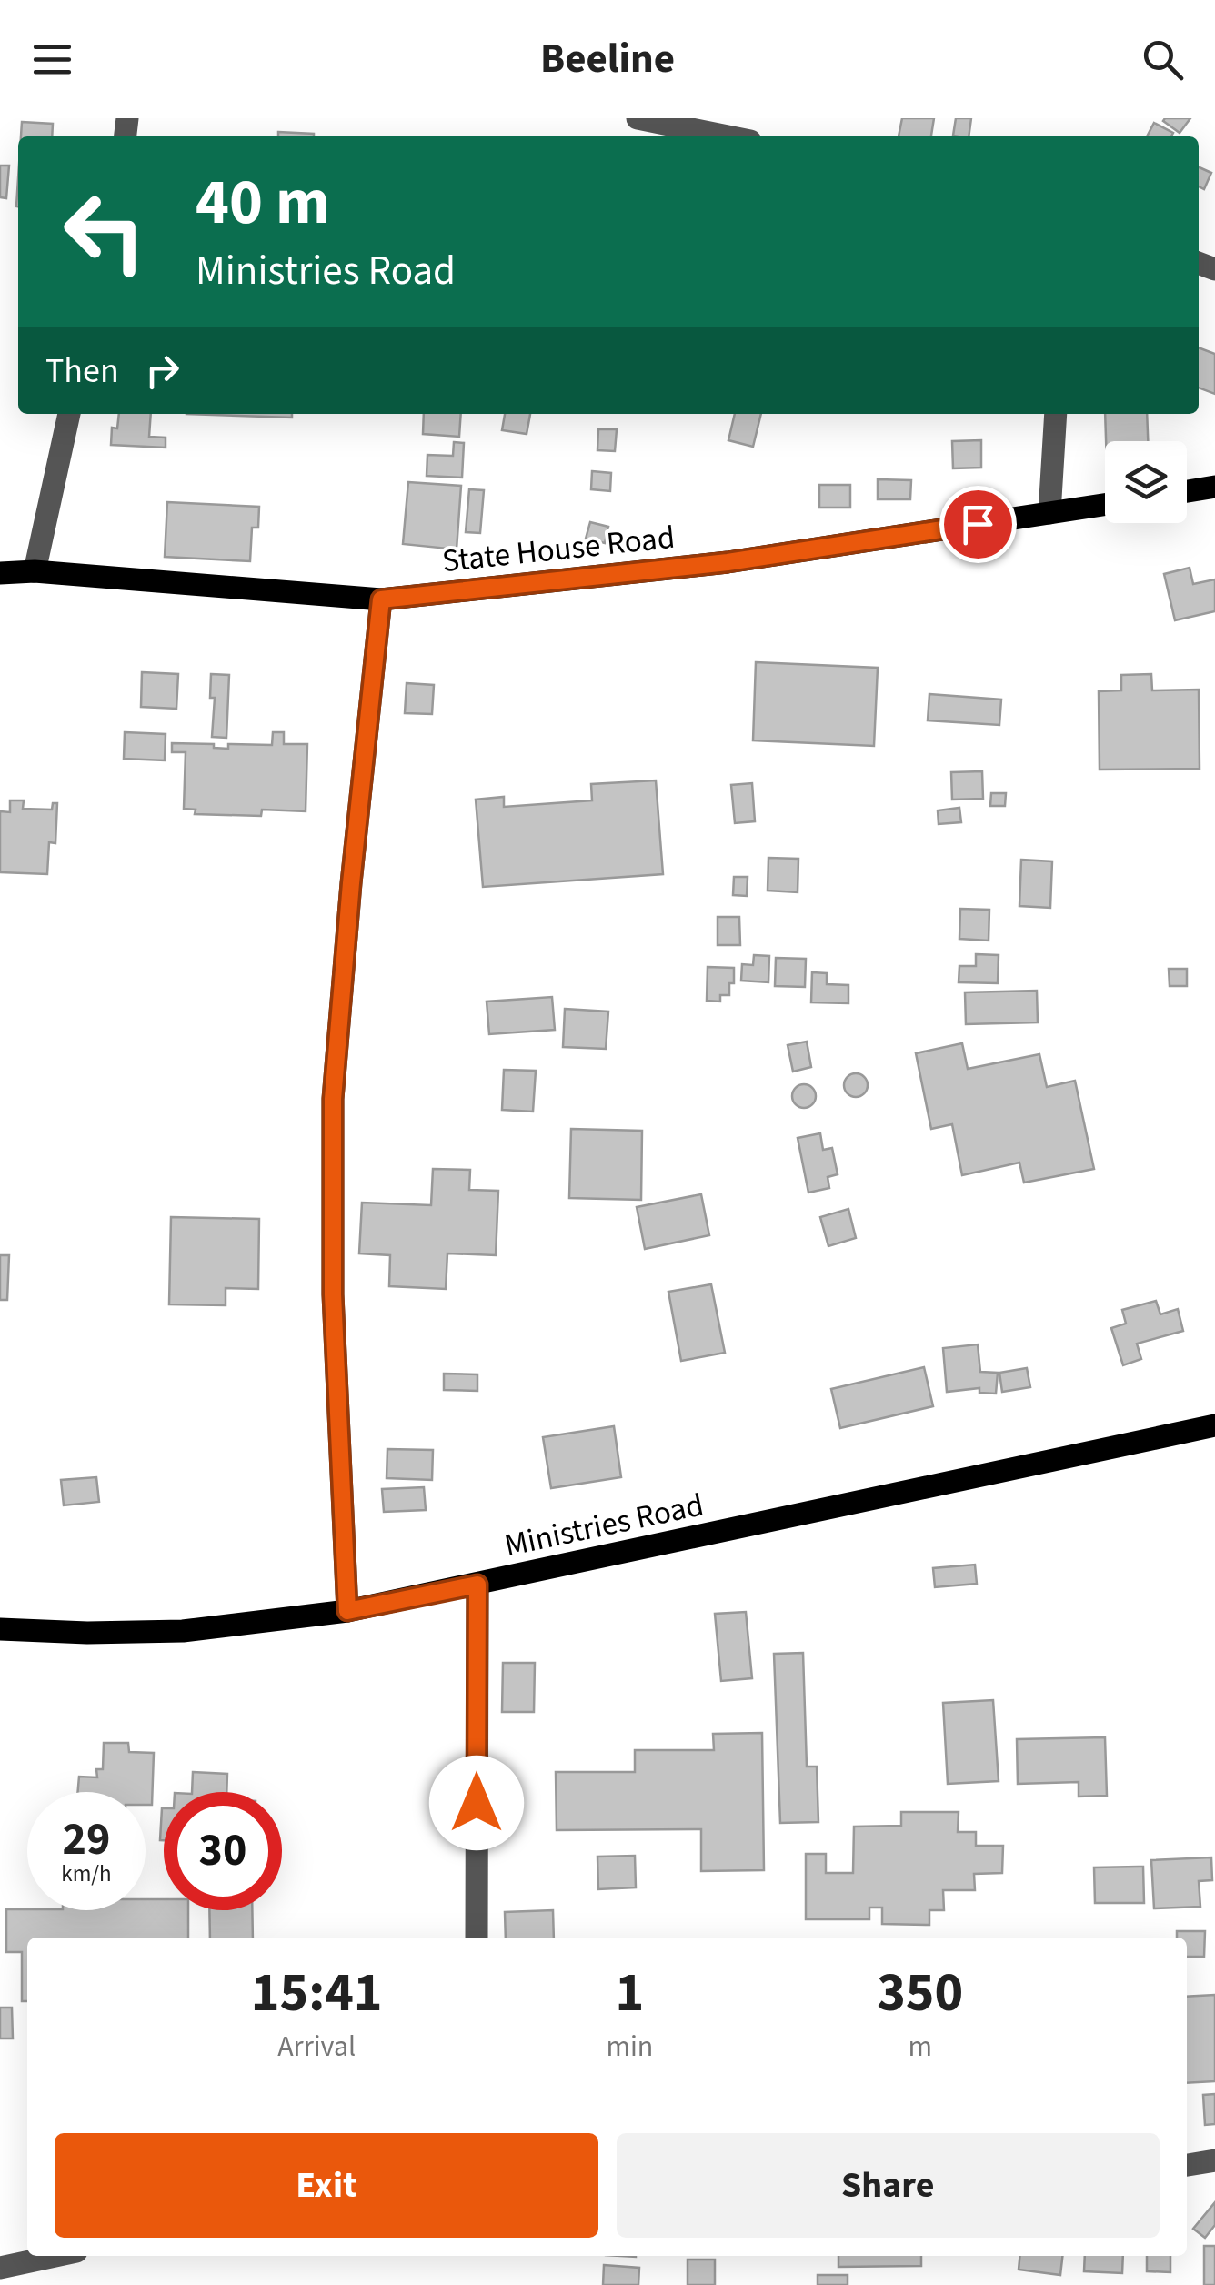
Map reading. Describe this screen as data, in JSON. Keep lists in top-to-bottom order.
{
  "streets": {
    "main road": ["State House Road", "Ministries Road"]
  },
  "page": {
    "header": "Beeline",
    "turn": ["40 m", "Ministries Road"],
    "then": "Then",
    "speed": "29 km/h",
    "limit": "30",
    "eta": [
      "15:41",
      "Arrival",
      "1",
      "min",
      "350",
      "m"
    ],
    "buttons": ["Exit", "Share"]
  }
}
